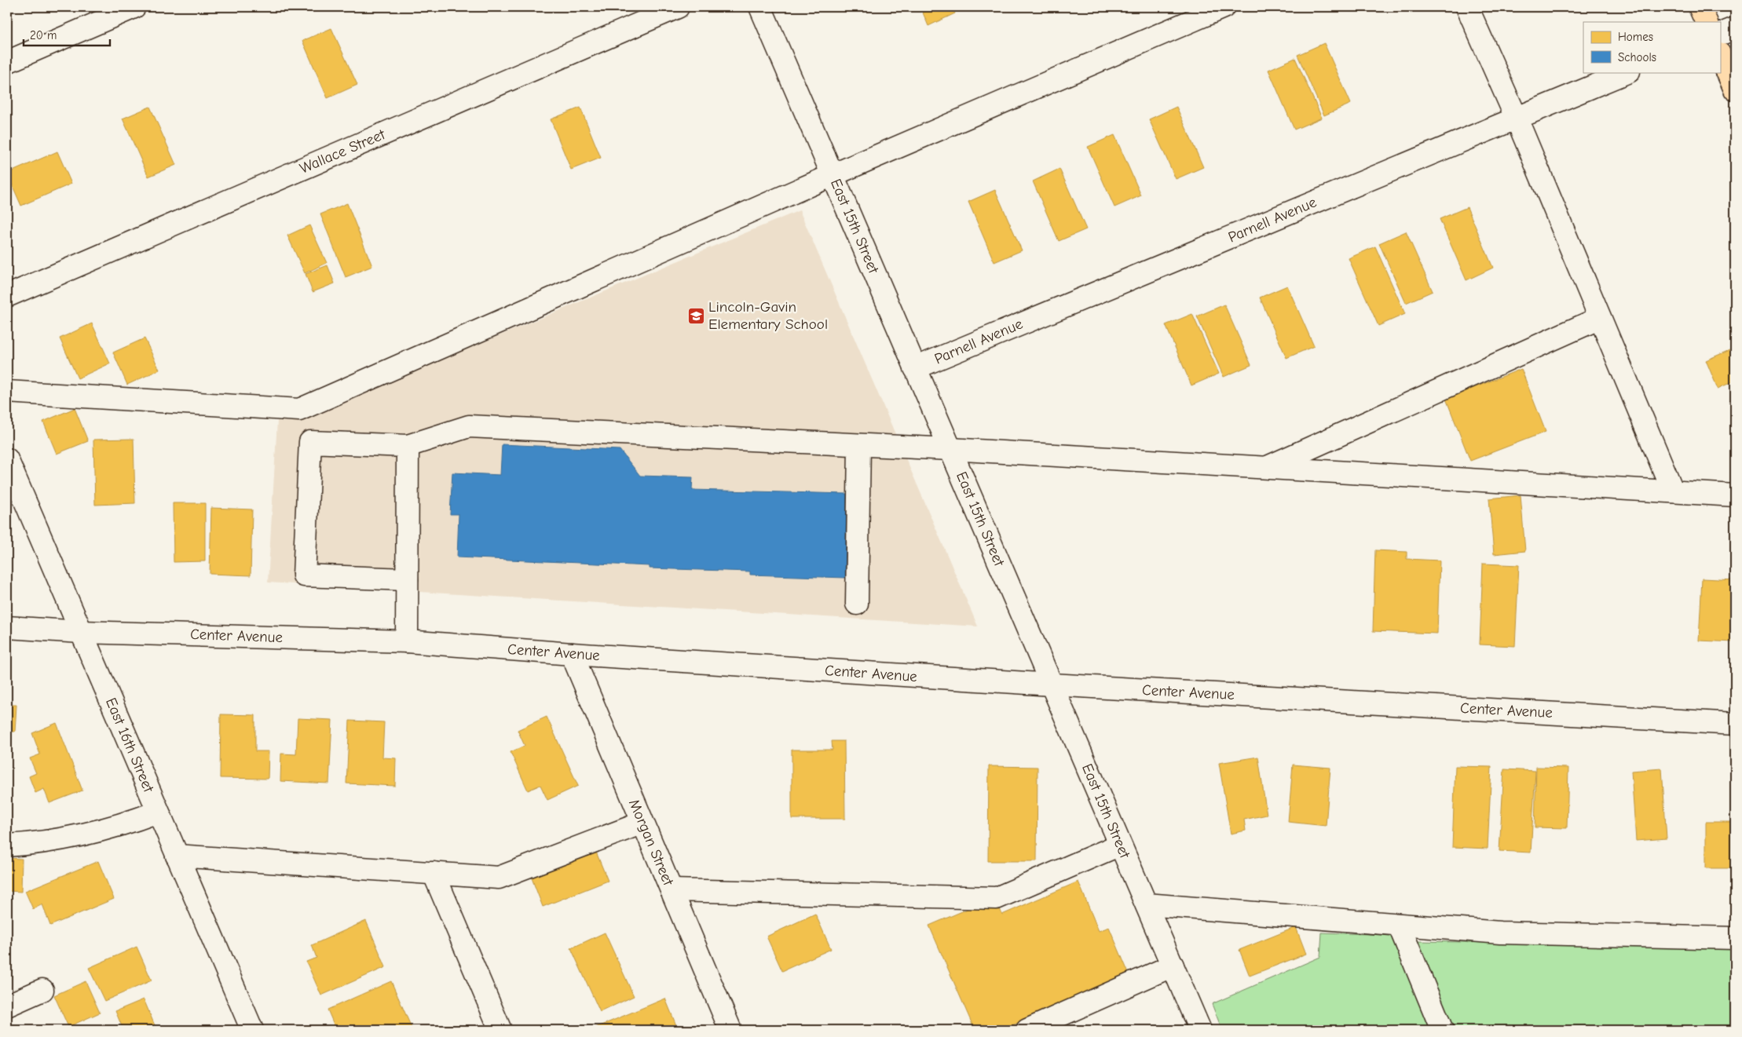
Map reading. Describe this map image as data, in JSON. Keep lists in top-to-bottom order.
{
  "streets": {
    "street": [
      "Wallace Street",
      "Parnell Avenue",
      "East 15th Street",
      "Center Avenue",
      "East 16th Street",
      "Morgan Street"
    ]
  },
  "crossings": [
    ["Parnell Avenue", "East 15th Street"],
    ["East 15th Street", "Center Avenue"],
    ["Center Avenue", "East 16th Street"],
    ["Center Avenue", "Morgan Street"]
  ],
  "places": {
    "school or university": ["Lincoln-Gavin Elementary School"]
  },
  "legend": ["Homes", "Schools"],
  "scale_bar": "20 m"
}
